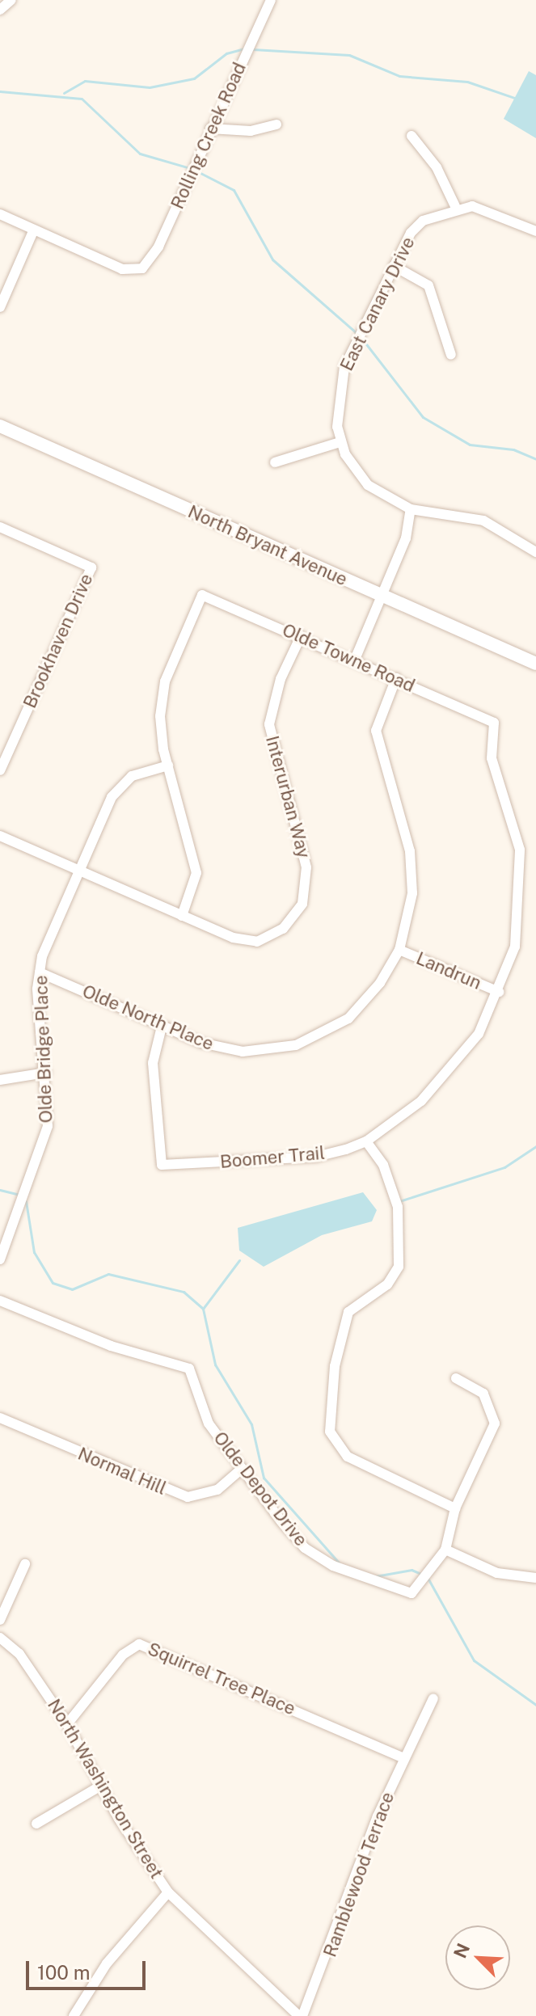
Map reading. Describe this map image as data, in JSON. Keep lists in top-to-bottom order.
{
  "streets": {
    "street": [
      "Rolling Creek Road",
      "East Canary Drive",
      "North Bryant Avenue",
      "Brookhaven Drive",
      "Olde Towne Road",
      "Interurban Way",
      "Landrun",
      "Olde North Place",
      "Olde Bridge Place",
      "Boomer Trail",
      "Normal Hill",
      "Olde Depot Drive",
      "Squirrel Tree Place",
      "North Washington Street",
      "Ramblewood Terrace"
    ]
  },
  "crossings": [
    ["Olde Towne Road", "Interurban Way"],
    ["Olde Towne Road", "Olde North Place"],
    ["Olde Towne Road", "Olde Bridge Place"],
    ["Olde Towne Road", "Boomer Trail"],
    ["Interurban Way", "Olde Bridge Place"],
    ["Landrun", "Olde North Place"],
    ["Landrun", "Boomer Trail"],
    ["Olde North Place", "Olde Bridge Place"],
    ["Olde North Place", "Boomer Trail"],
    ["Normal Hill", "Olde Depot Drive"],
    ["Squirrel Tree Place", "North Washington Street"],
    ["Squirrel Tree Place", "Ramblewood Terrace"],
    ["North Washington Street", "Ramblewood Terrace"]
  ],
  "scale_bar": "100 m",
  "north": "top left"
}
